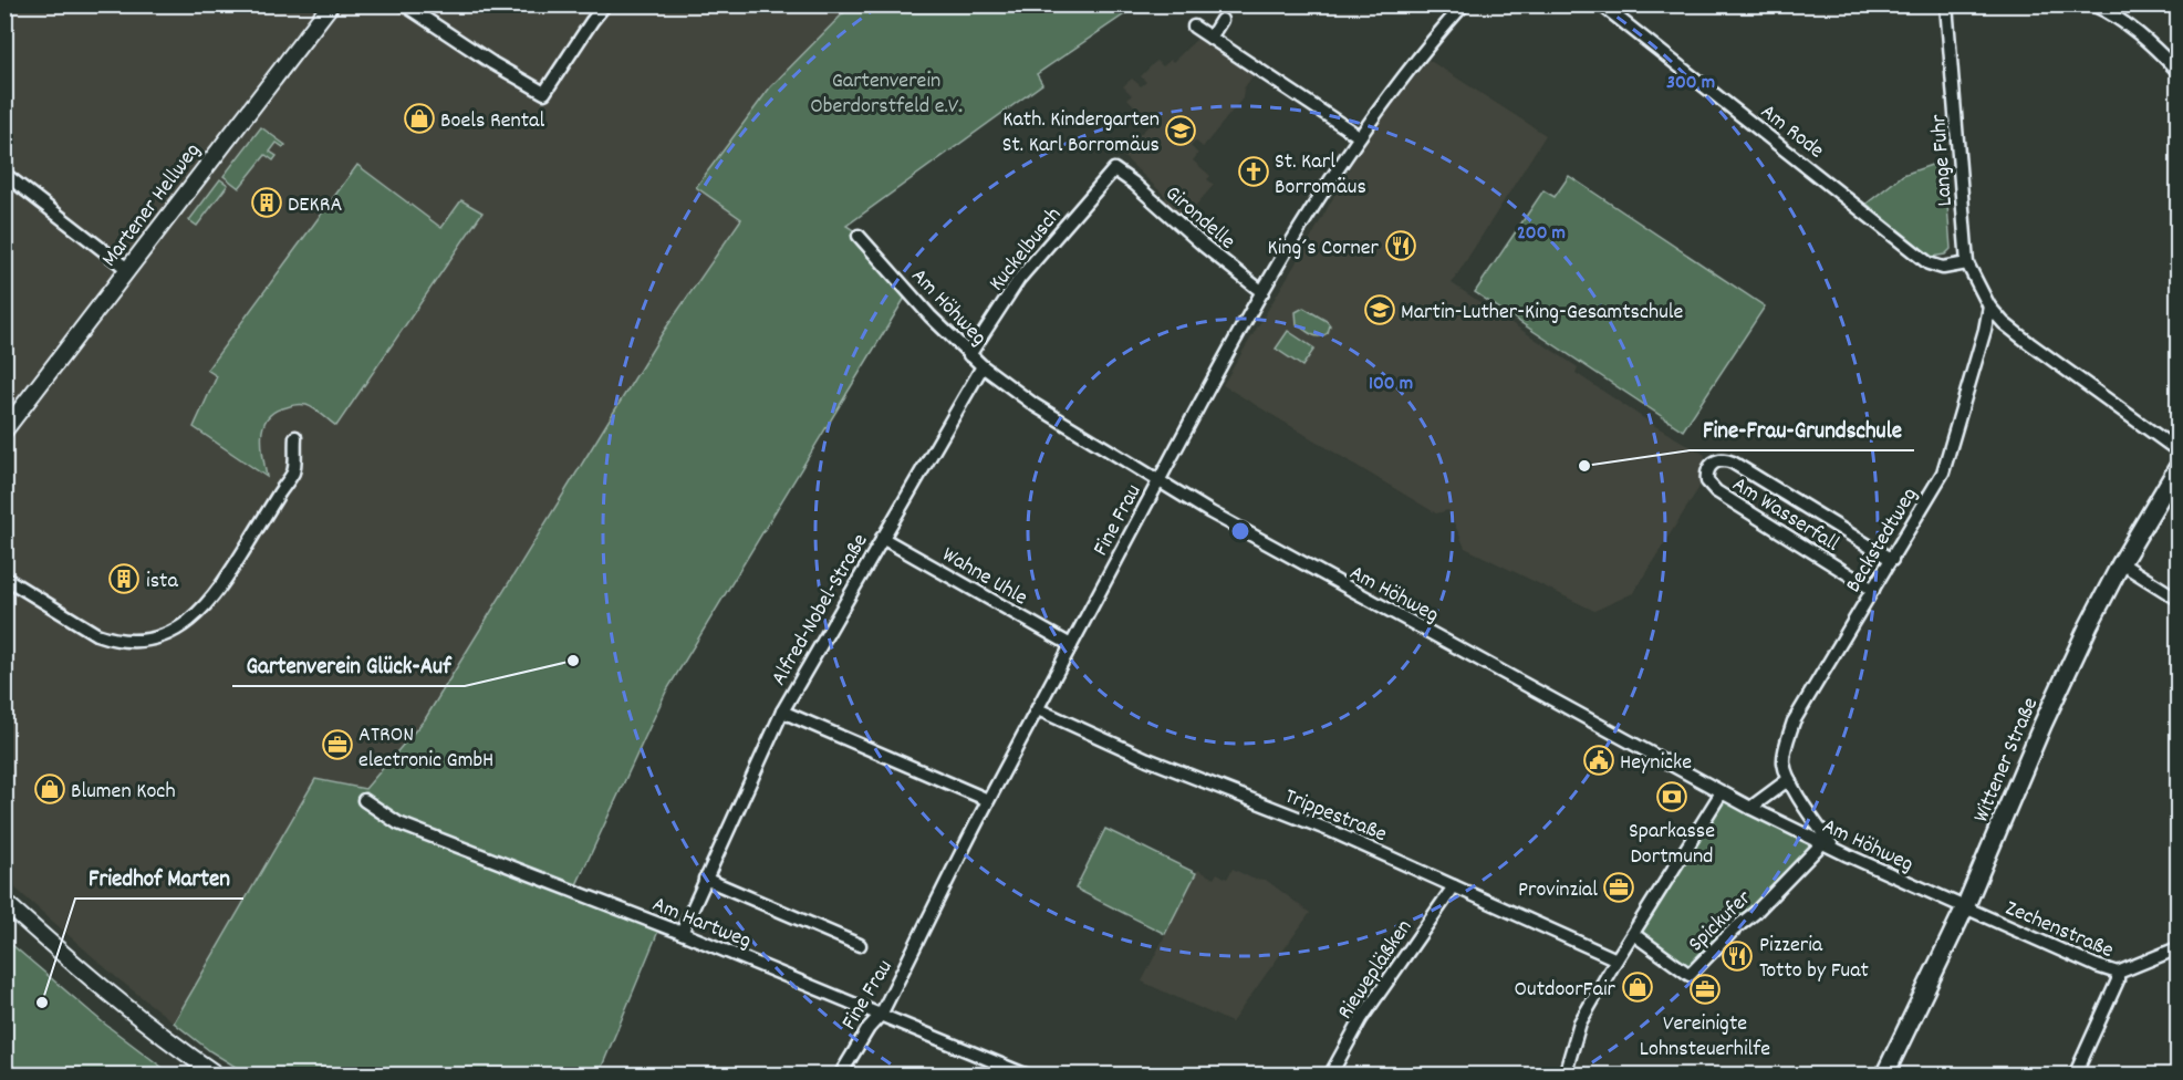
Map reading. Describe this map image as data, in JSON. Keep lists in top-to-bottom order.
{
  "streets": {
    "main road": ["Wittener Straße"],
    "street": [
      "Am Rode",
      "Lange Fuhr",
      "Martener Hellweg",
      "Girondelle",
      "Kuckelbusch",
      "Am Höhweg",
      "Am Wasserfall",
      "Fine Frau",
      "Beckstedtweg",
      "Wahne Uhle",
      "Alfred-Nobel-Straße",
      "Trippestraße",
      "Spickufer",
      "Am Hartweg",
      "Zechenstraße",
      "Riewepläßken"
    ]
  },
  "crossings": [
    ["Am Rode", "Lange Fuhr"],
    ["Lange Fuhr", "Beckstedtweg"],
    ["Girondelle", "Kuckelbusch"],
    ["Girondelle", "Fine Frau"],
    ["Kuckelbusch", "Am Höhweg"],
    ["Am Höhweg", "Fine Frau"],
    ["Am Höhweg", "Beckstedtweg"],
    ["Am Höhweg", "Alfred-Nobel-Straße"],
    ["Am Höhweg", "Wittener Straße"],
    ["Am Höhweg", "Spickufer"],
    ["Am Höhweg", "Zechenstraße"],
    ["Am Wasserfall", "Beckstedtweg"],
    ["Fine Frau", "Wahne Uhle"],
    ["Fine Frau", "Trippestraße"],
    ["Fine Frau", "Am Hartweg"],
    ["Wahne Uhle", "Alfred-Nobel-Straße"],
    ["Alfred-Nobel-Straße", "Am Hartweg"],
    ["Wittener Straße", "Zechenstraße"],
    ["Trippestraße", "Riewepläßken"]
  ],
  "parks": ["Gartenverein Oberdorstfeld e.V."],
  "places": {
    "shop": ["Boels Rental", "Blumen Koch", "OutdoorFair"],
    "school or university": ["Kath. Kindergarten St. Karl Borromäus", "Martin-Luther-King-Gesamtschule"],
    "church": ["St. Karl Borromäus"],
    "building": ["DEKRA", "ista"],
    "restaurant": ["King´s Corner", "Pizzeria Totto by Fuat"],
    "other": ["Fine-Frau-Grundschule", "Gartenverein Glück-Auf", "Friedhof Marten"],
    "office": ["ATRON electronic GmbH", "Provinzial", "Vereinigte Lohnsteuerhilfe"],
    "public building": ["Heynicke"],
    "bank": ["Sparkasse Dortmund"]
  },
  "rings": ["300 m", "200 m", "100 m"]
}
